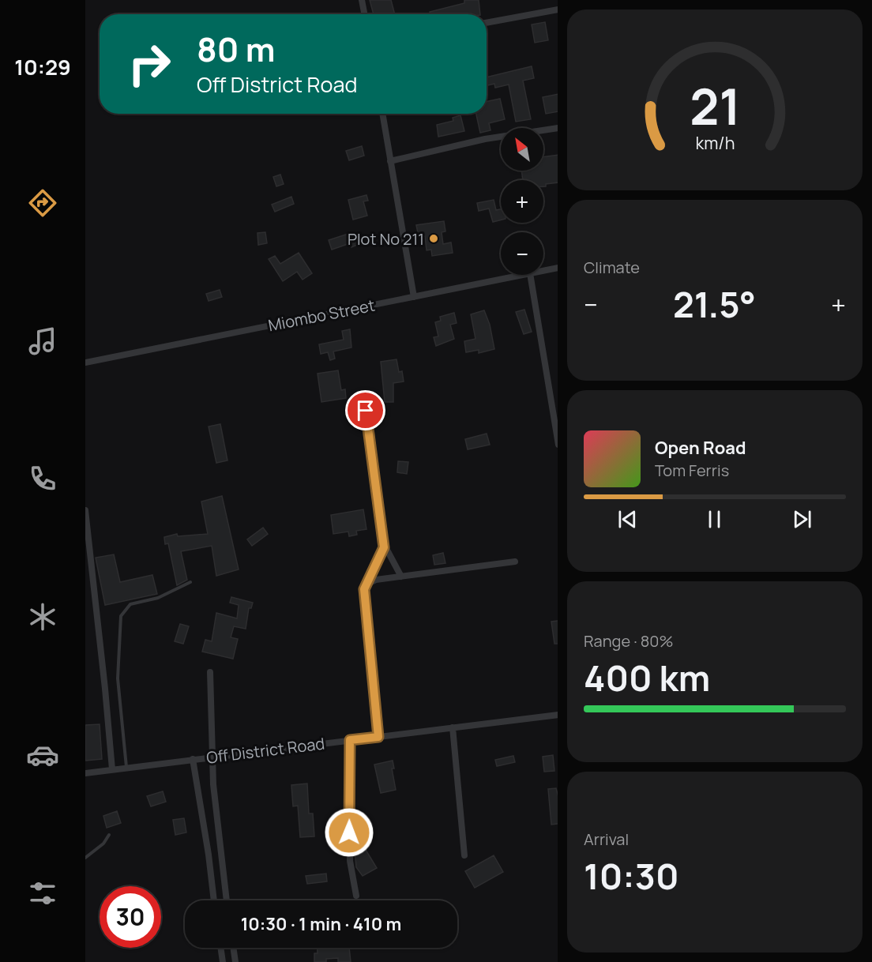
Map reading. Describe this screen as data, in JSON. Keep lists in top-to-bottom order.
{
  "streets": {
    "street": ["Miombo Street", "Off District Road"]
  },
  "places": ["Plot No 211"],
  "north": "top left",
  "page": {
    "tabs": "10:29",
    "turn": ["80 m", "Off District Road"],
    "map_buttons": ["+", "−"],
    "tile": [
      "Climate",
      ["Range · 80%", "400 km"],
      ["Arrival", "10:30"]
    ],
    "heat": ["−", "21.5°", "+"],
    "song": ["Open Road", "Tom Ferris"],
    "limit": "30",
    "trip": "10:30 · 1 min · 410 m",
    "gauge": ["21", "km/h"]
  }
}
